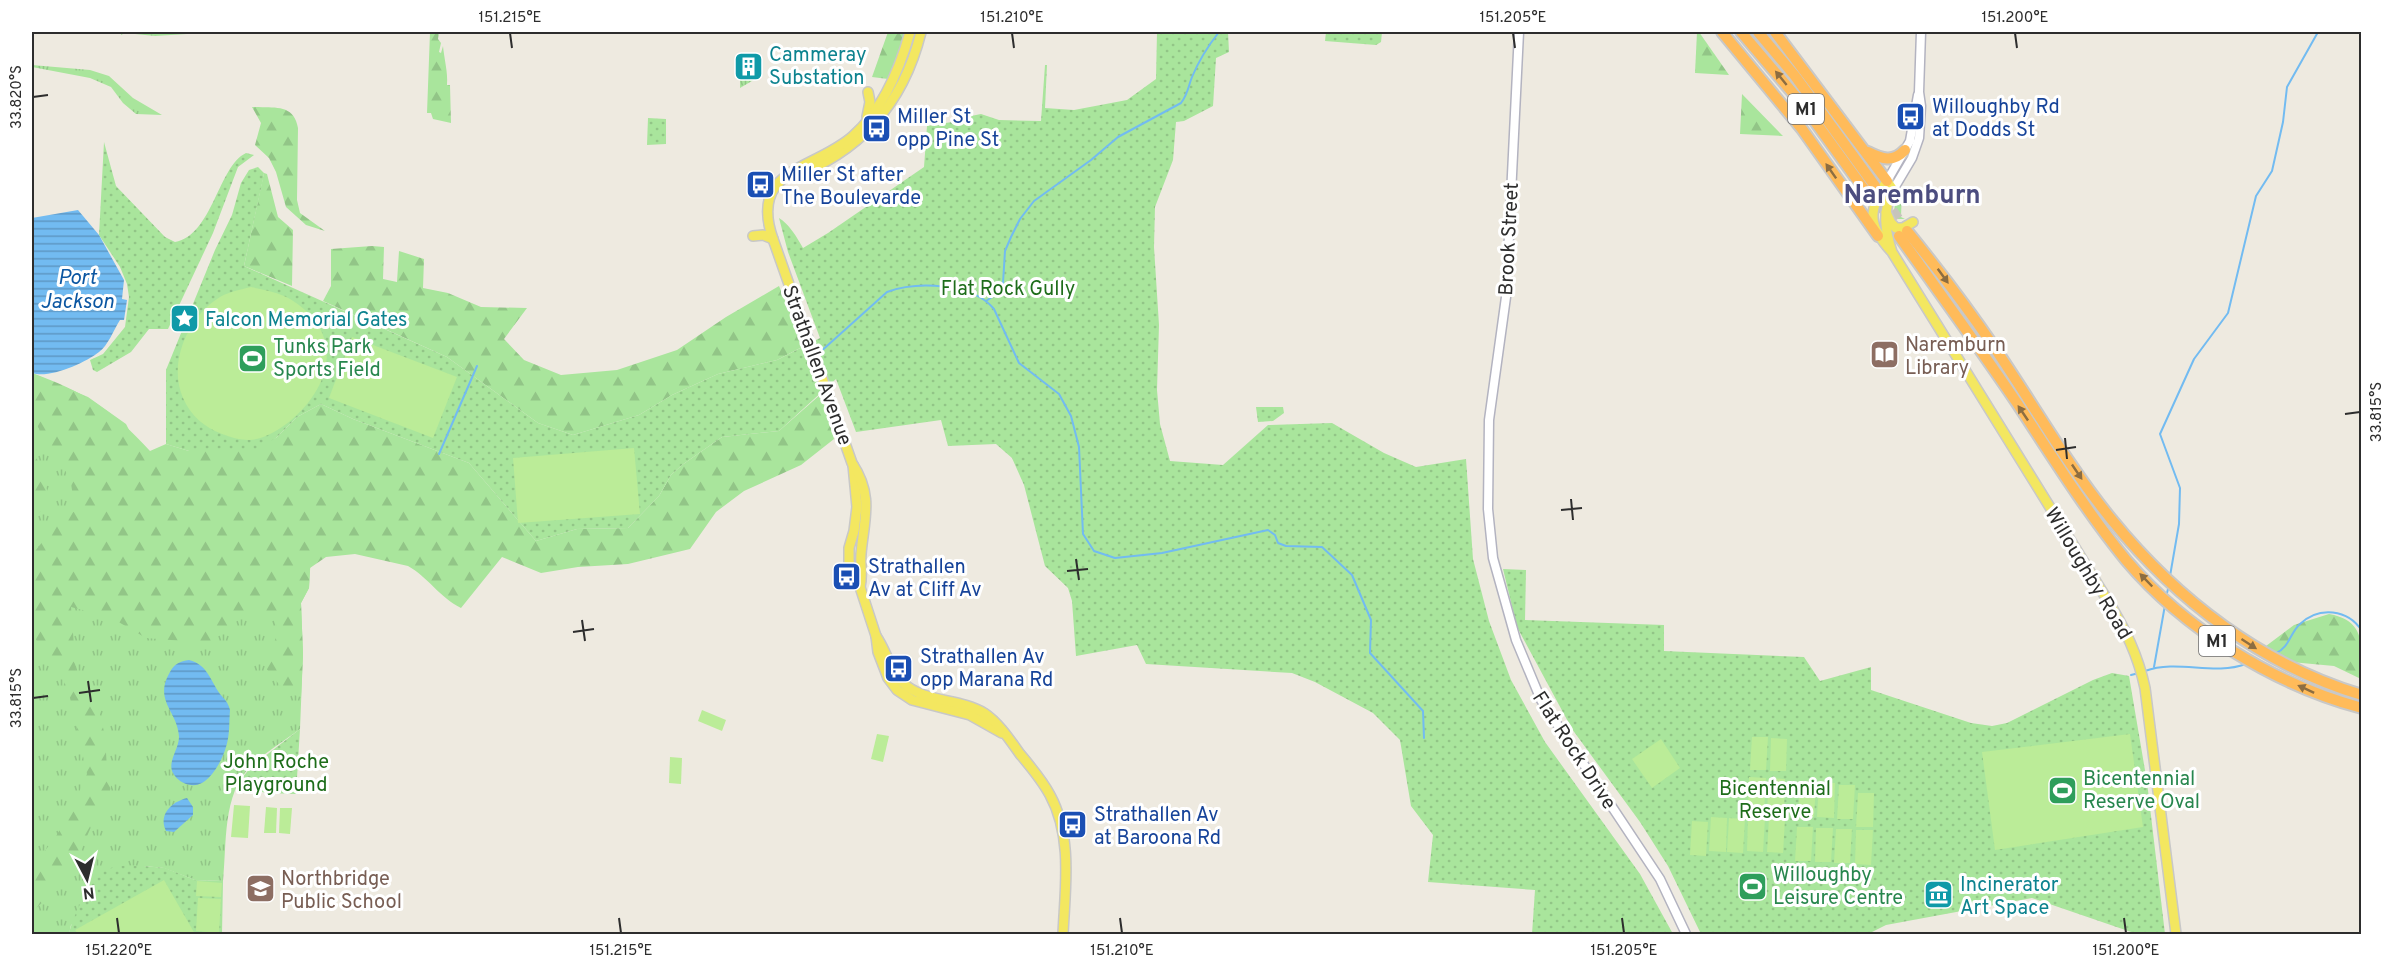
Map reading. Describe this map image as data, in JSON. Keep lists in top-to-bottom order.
{
  "streets": {
    "highway": ["M1"],
    "main road": [
      "Brook Street",
      "Strathallen Avenue",
      "Willoughby Road",
      "Flat Rock Drive"
    ]
  },
  "crossings": [
    ["Brook Street", "Flat Rock Drive"]
  ],
  "districts": ["Naremburn"],
  "water": ["Port Jackson"],
  "parks": ["Flat Rock Gully", "John Roche Playground", "Bicentennial Reserve"],
  "places": {
    "building": ["Cammeray Substation"],
    "bus stop": [
      "Willoughby Rd at Dodds St",
      "Miller St opp Pine St",
      "Miller St after The Boulevarde",
      "Strathallen Av at Cliff Av",
      "Strathallen Av opp Marana Rd",
      "Strathallen Av at Baroona Rd"
    ],
    "place": ["Falcon Memorial Gates"],
    "library": ["Naremburn Library"],
    "sports": ["Tunks Park Sports Field", "Bicentennial Reserve Oval", "Willoughby Leisure Centre"],
    "school or university": ["Northbridge Public School"],
    "museum": ["Incinerator Art Space"]
  },
  "north": "bottom",
  "coordinates": [
    "151.215°E",
    "151.210°E",
    "151.205°E",
    "151.200°E",
    "33.820°S",
    "33.815°S",
    "151.220°E"
  ]
}
